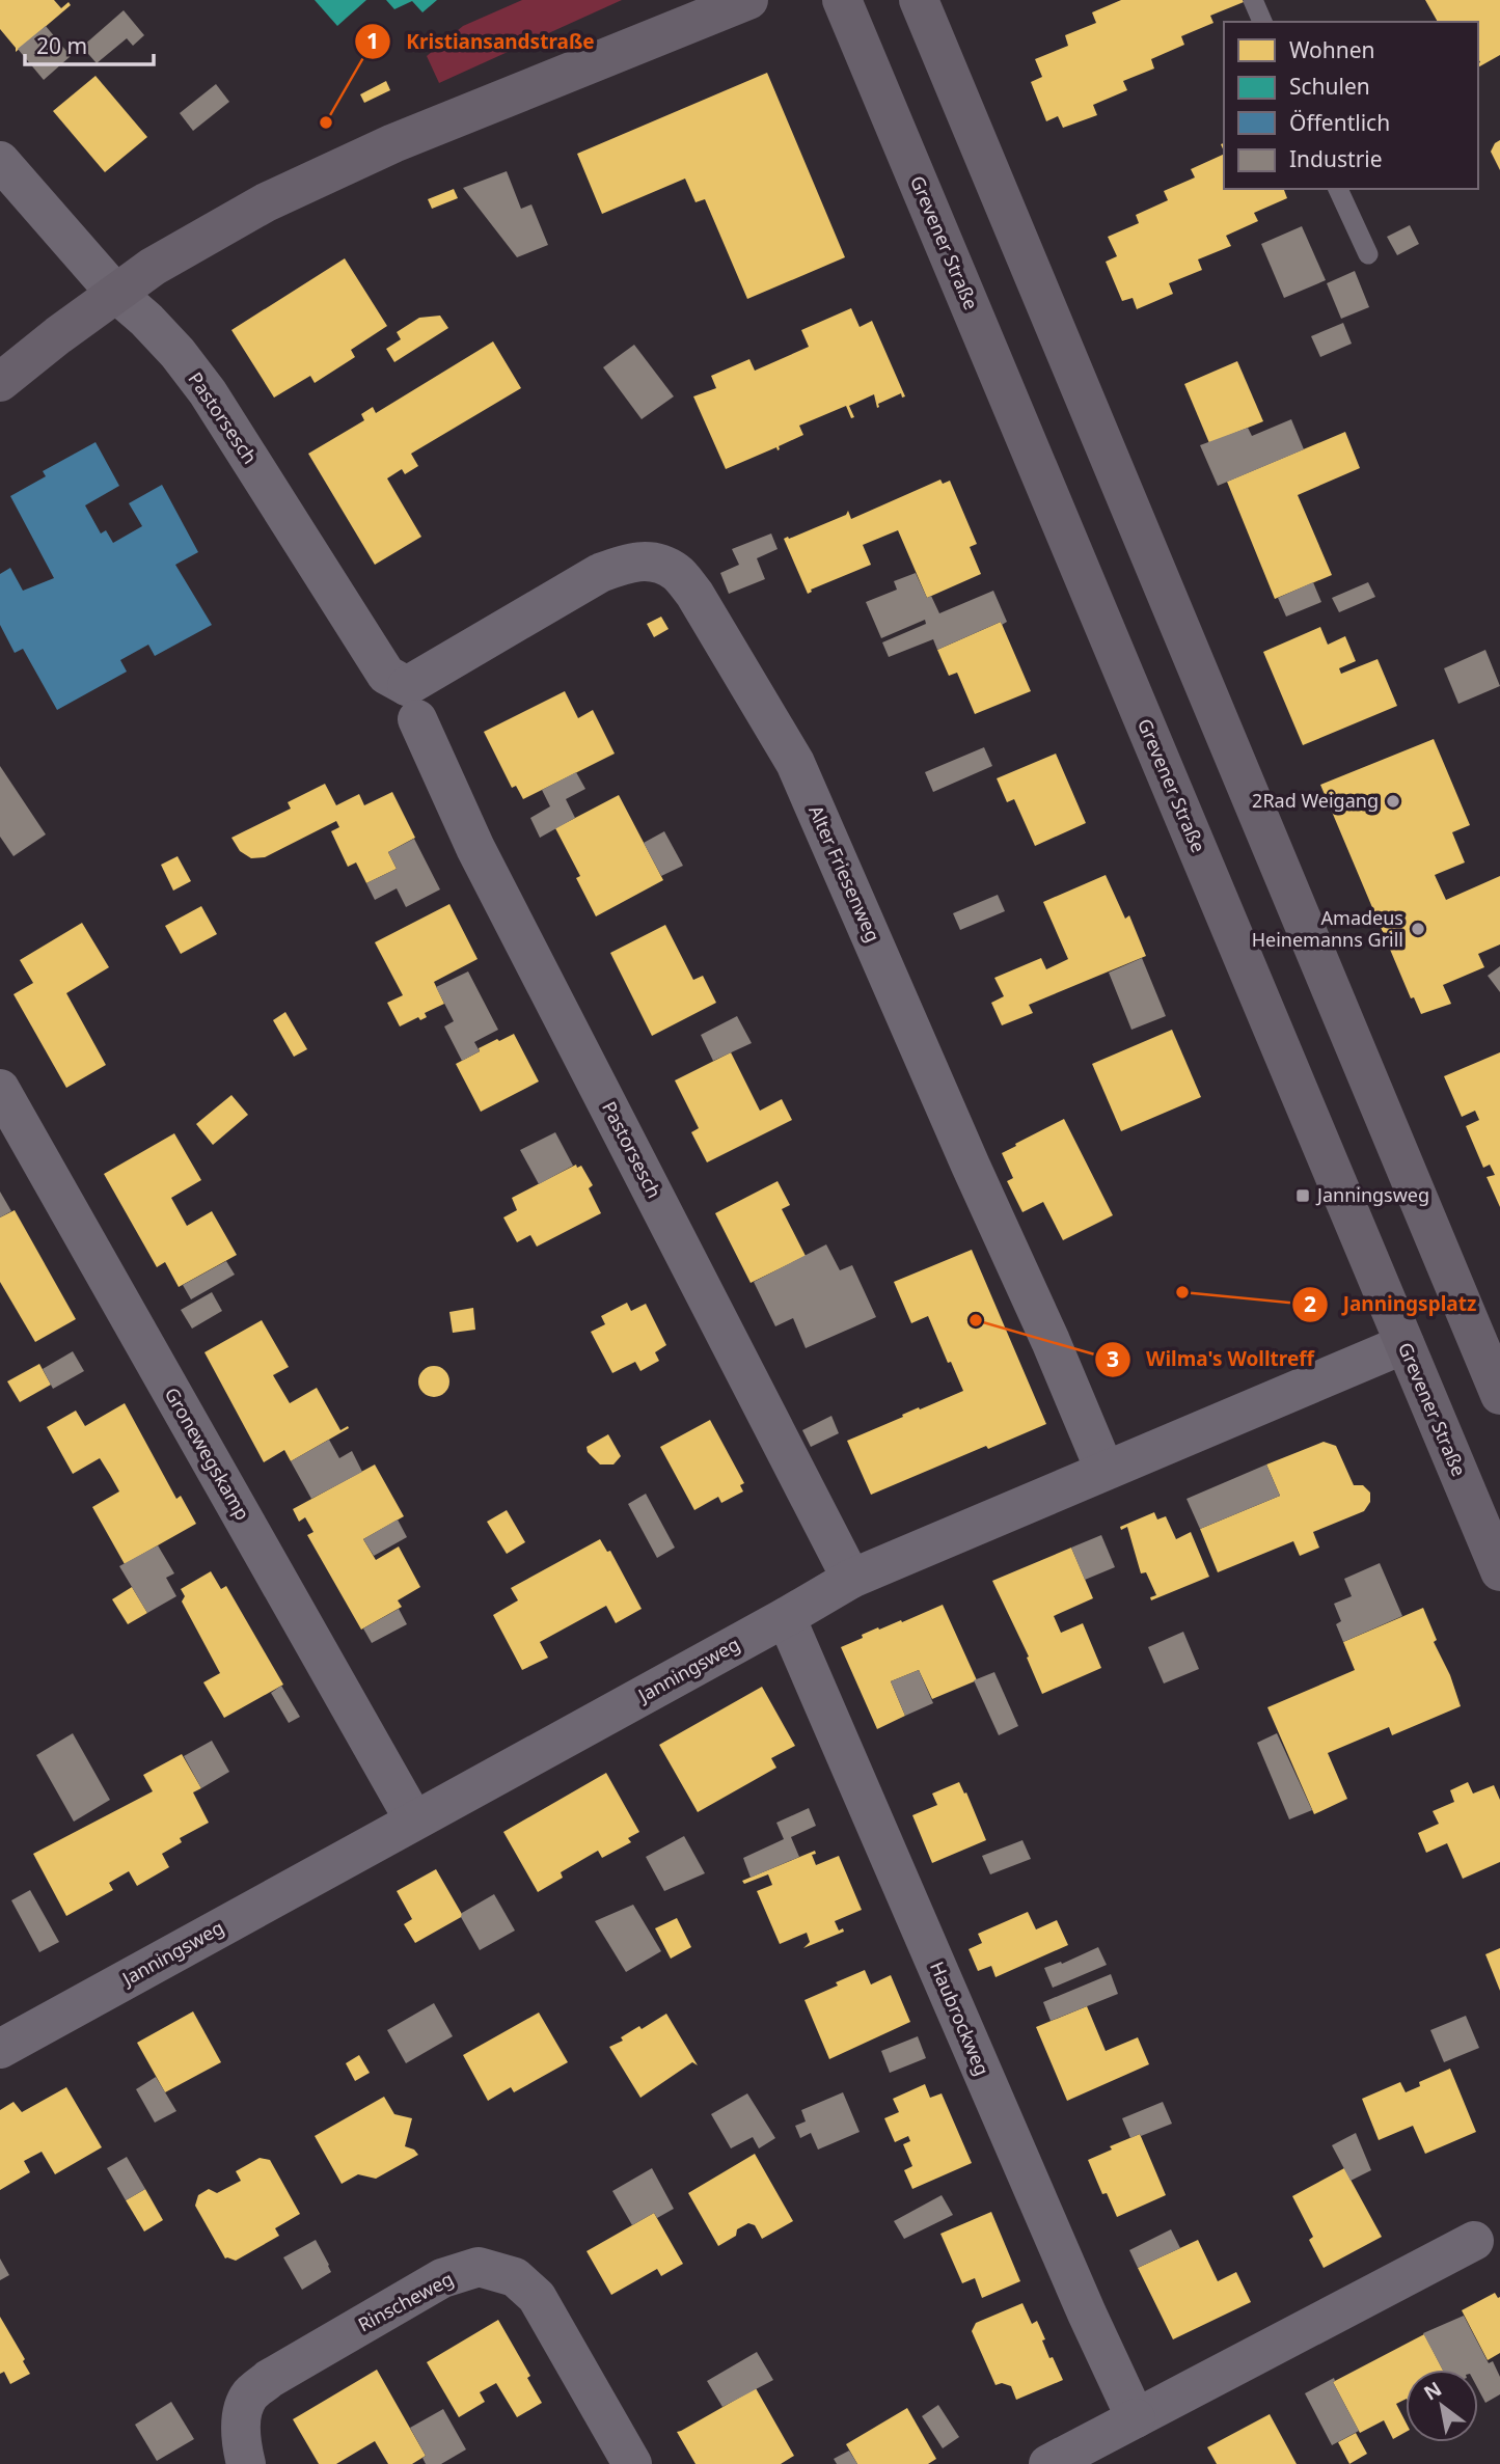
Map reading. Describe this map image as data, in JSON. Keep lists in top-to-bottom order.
{
  "streets": {
    "main road": ["Grevener Straße"],
    "street": [
      "Pastorsesch",
      "Alter Friesenweg",
      "Gronewegskamp",
      "Janningsweg",
      "Haubrockweg",
      "Rinscheweg"
    ]
  },
  "crossings": [
    ["Grevener Straße", "Janningsweg"],
    ["Pastorsesch", "Alter Friesenweg"],
    ["Pastorsesch", "Janningsweg"],
    ["Alter Friesenweg", "Janningsweg"],
    ["Gronewegskamp", "Janningsweg"],
    ["Janningsweg", "Haubrockweg"]
  ],
  "places": {
    "other": [
      "Kristiansandstraße",
      "2Rad Weigang",
      "Amadeus Heinemanns Grill",
      "Janningsplatz",
      "Wilma's Wolltreff"
    ],
    "transit": ["Janningsweg"]
  },
  "legend": [
    "Wohnen",
    "Schulen",
    "Öffentlich",
    "Industrie"
  ],
  "scale_bar": "20 m",
  "north": "top left"
}
